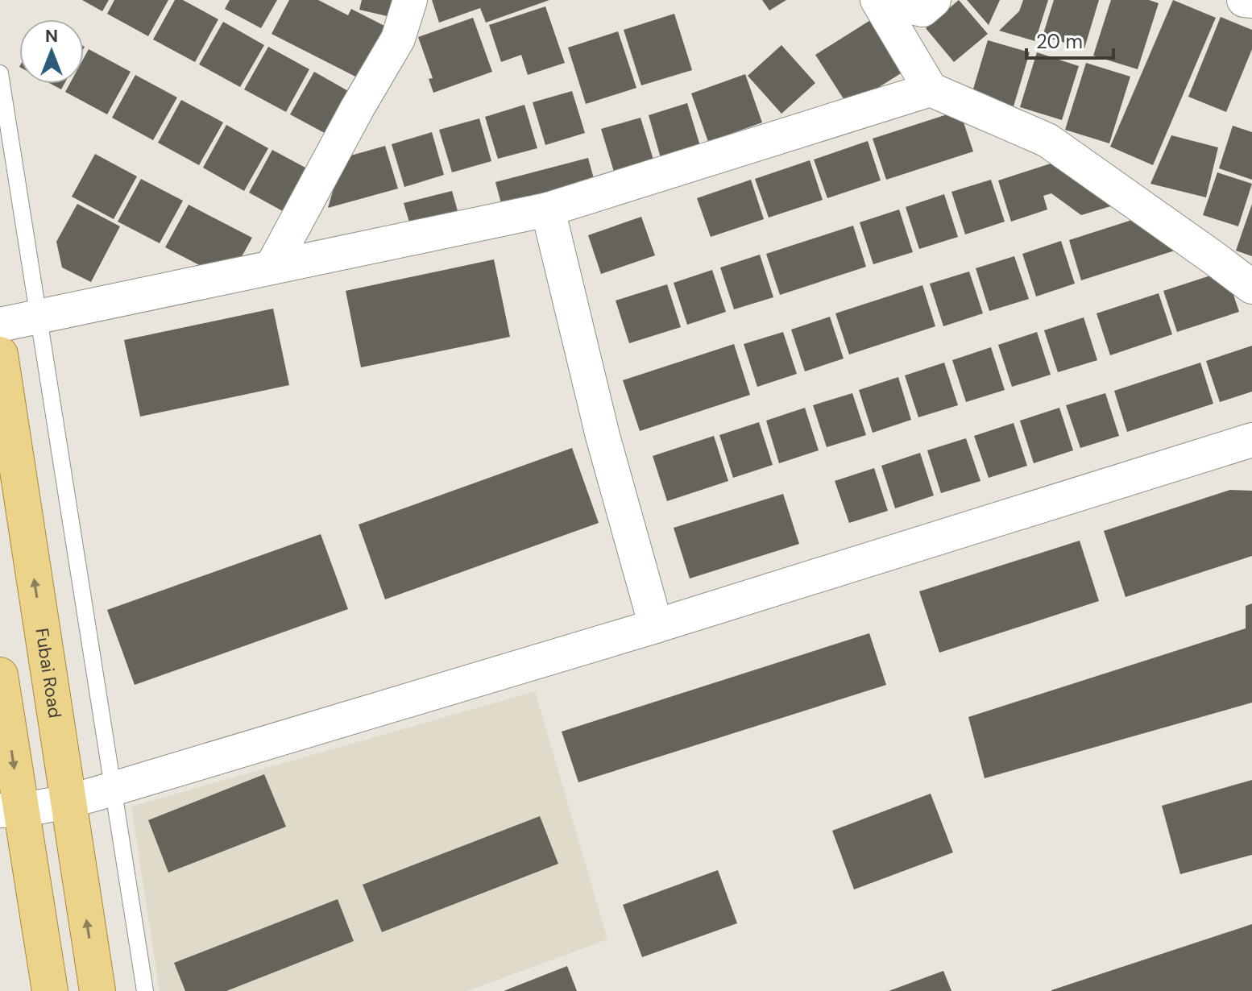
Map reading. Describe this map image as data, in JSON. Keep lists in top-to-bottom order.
{
  "streets": {
    "main road": ["Fubai Road"]
  },
  "scale_bar": "20 m",
  "north": "top"
}
